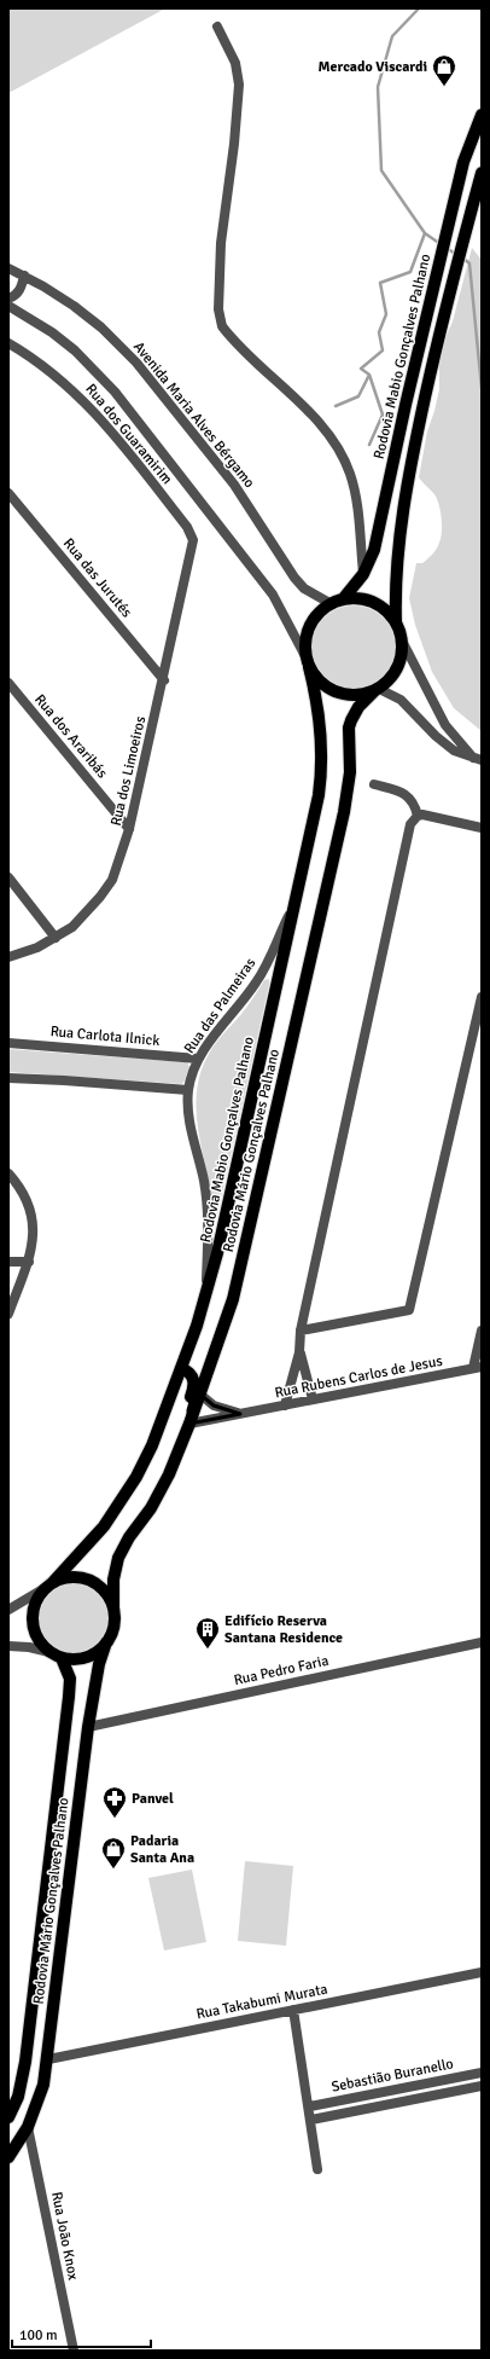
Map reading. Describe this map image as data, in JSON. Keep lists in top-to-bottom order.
{
  "streets": {
    "main road": ["Rodovia Mabio Gonçalves Palhano", "Rodovia Mário Gonçalves Palhano"],
    "street": [
      "Avenida Maria Alves Bérgamo",
      "Rua dos Guaramirim",
      "Rua das Jurutés",
      "Rua dos Araribás",
      "Rua dos Limoeiros",
      "Rua das Palmeiras",
      "Rua Carlota Ilnick",
      "Rua Rubens Carlos de Jesus",
      "Rua Pedro Faria",
      "Rua Takabumi Murata",
      "Sebastião Buranello",
      "Rua João Knox"
    ]
  },
  "crossings": [
    ["Rodovia Mabio Gonçalves Palhano", "Avenida Maria Alves Bérgamo"],
    ["Rodovia Mabio Gonçalves Palhano", "Rua das Palmeiras"],
    ["Rodovia Mabio Gonçalves Palhano", "Rodovia Mário Gonçalves Palhano"],
    ["Avenida Maria Alves Bérgamo", "Rodovia Mário Gonçalves Palhano"],
    ["Rua dos Guaramirim", "Rua dos Limoeiros"],
    ["Rua das Jurutés", "Rua dos Limoeiros"],
    ["Rua dos Araribás", "Rua dos Limoeiros"],
    ["Rua das Palmeiras", "Rua Carlota Ilnick"],
    ["Rodovia Mário Gonçalves Palhano", "Rua Rubens Carlos de Jesus"],
    ["Rodovia Mário Gonçalves Palhano", "Rua Pedro Faria"],
    ["Rodovia Mário Gonçalves Palhano", "Rua Takabumi Murata"],
    ["Rodovia Mário Gonçalves Palhano", "Rua João Knox"]
  ],
  "places": {
    "shop": ["Mercado Viscardi", "Padaria Santa Ana"],
    "building": ["Edifício Reserva Santana Residence"],
    "pharmacy": ["Panvel"]
  },
  "scale_bar": "100 m"
}
